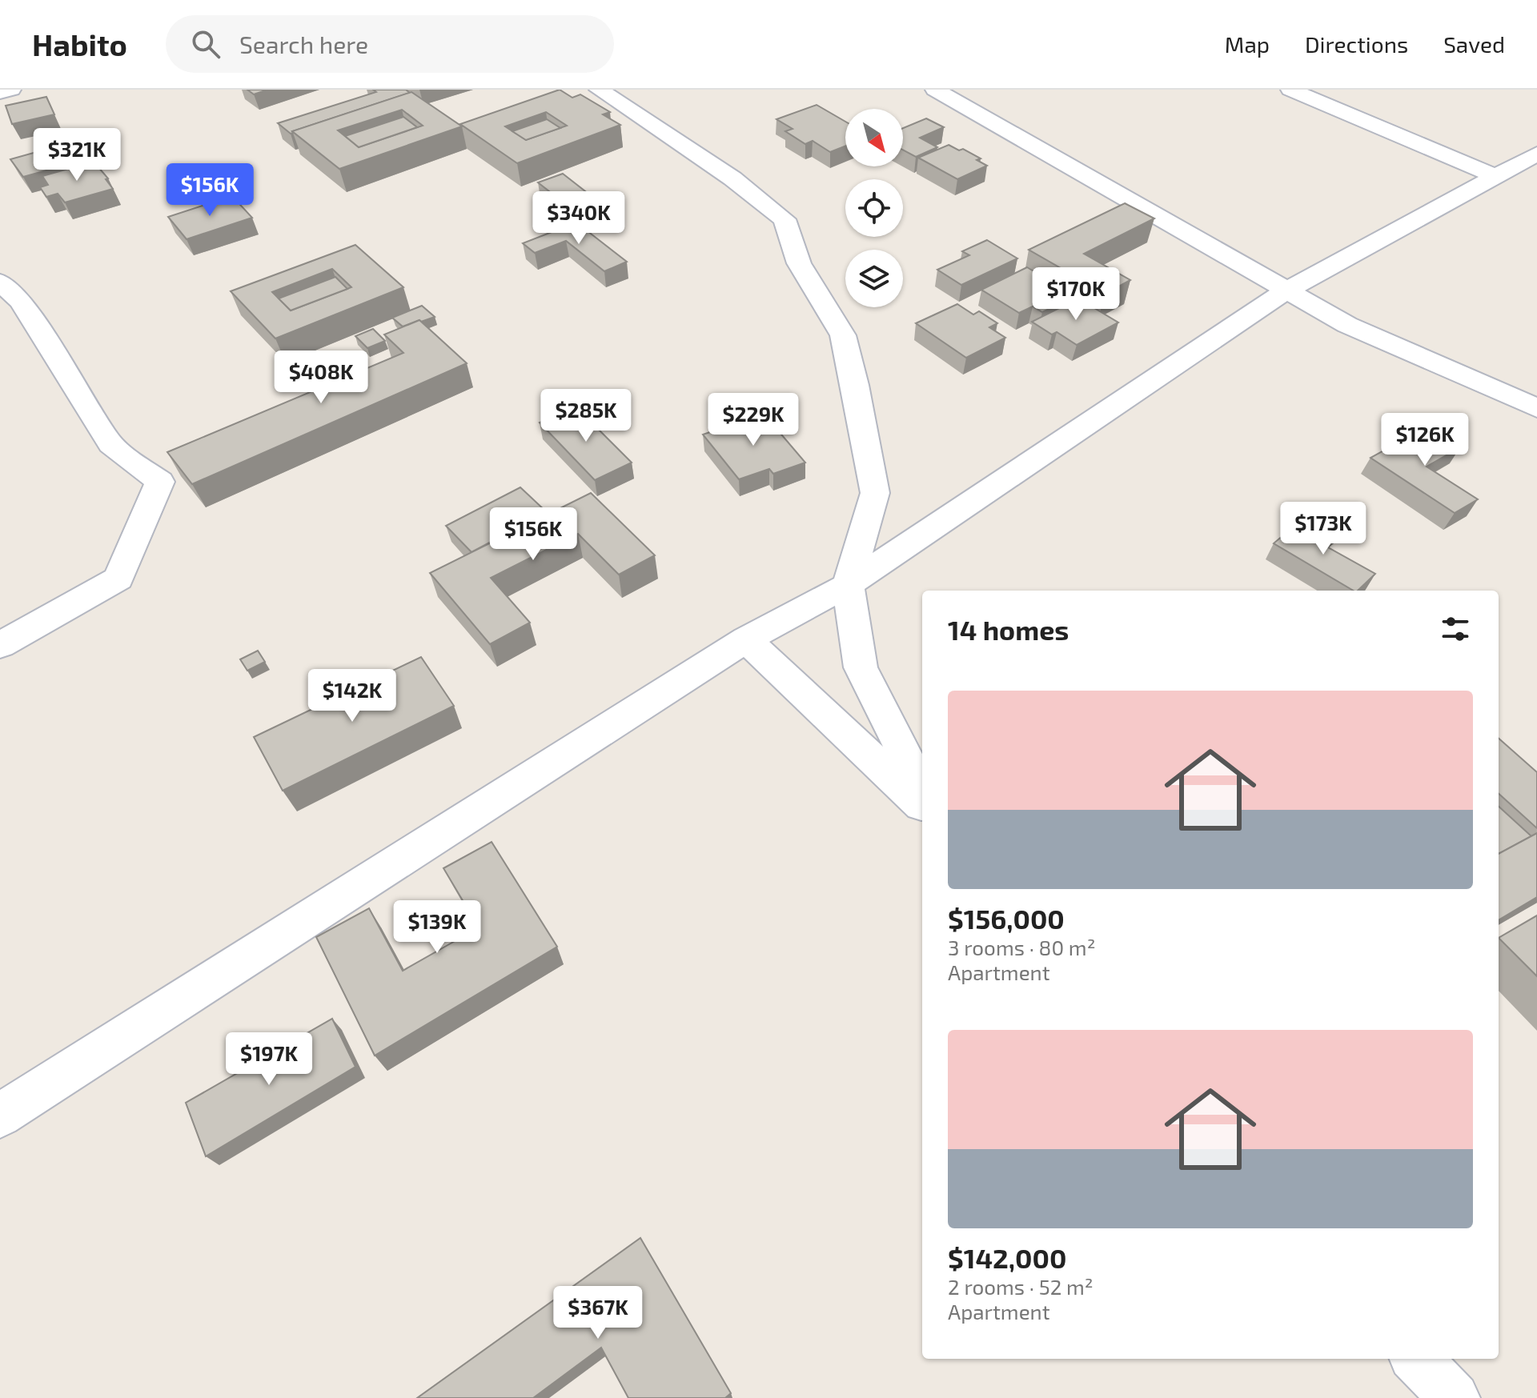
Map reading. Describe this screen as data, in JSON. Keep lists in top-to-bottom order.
{
  "north": "bottom right",
  "page": {
    "header": "Habito",
    "search": "Search here",
    "nav": ["Map", "Directions", "Saved"],
    "price": [
      "$321K",
      "$156K",
      "$340K",
      "$170K",
      "$408K",
      "$285K",
      "$229K",
      "$126K",
      "$173K",
      "$156K",
      "$142K",
      "$139K",
      "$197K",
      "$367K"
    ],
    "heading": "14 homes",
    "list": [
      {
        "name": "$156,000",
        "note": "3 rooms · 80 m² · Apartment"
      },
      {
        "name": "$142,000",
        "note": "2 rooms · 52 m² · Apartment"
      }
    ]
  }
}
